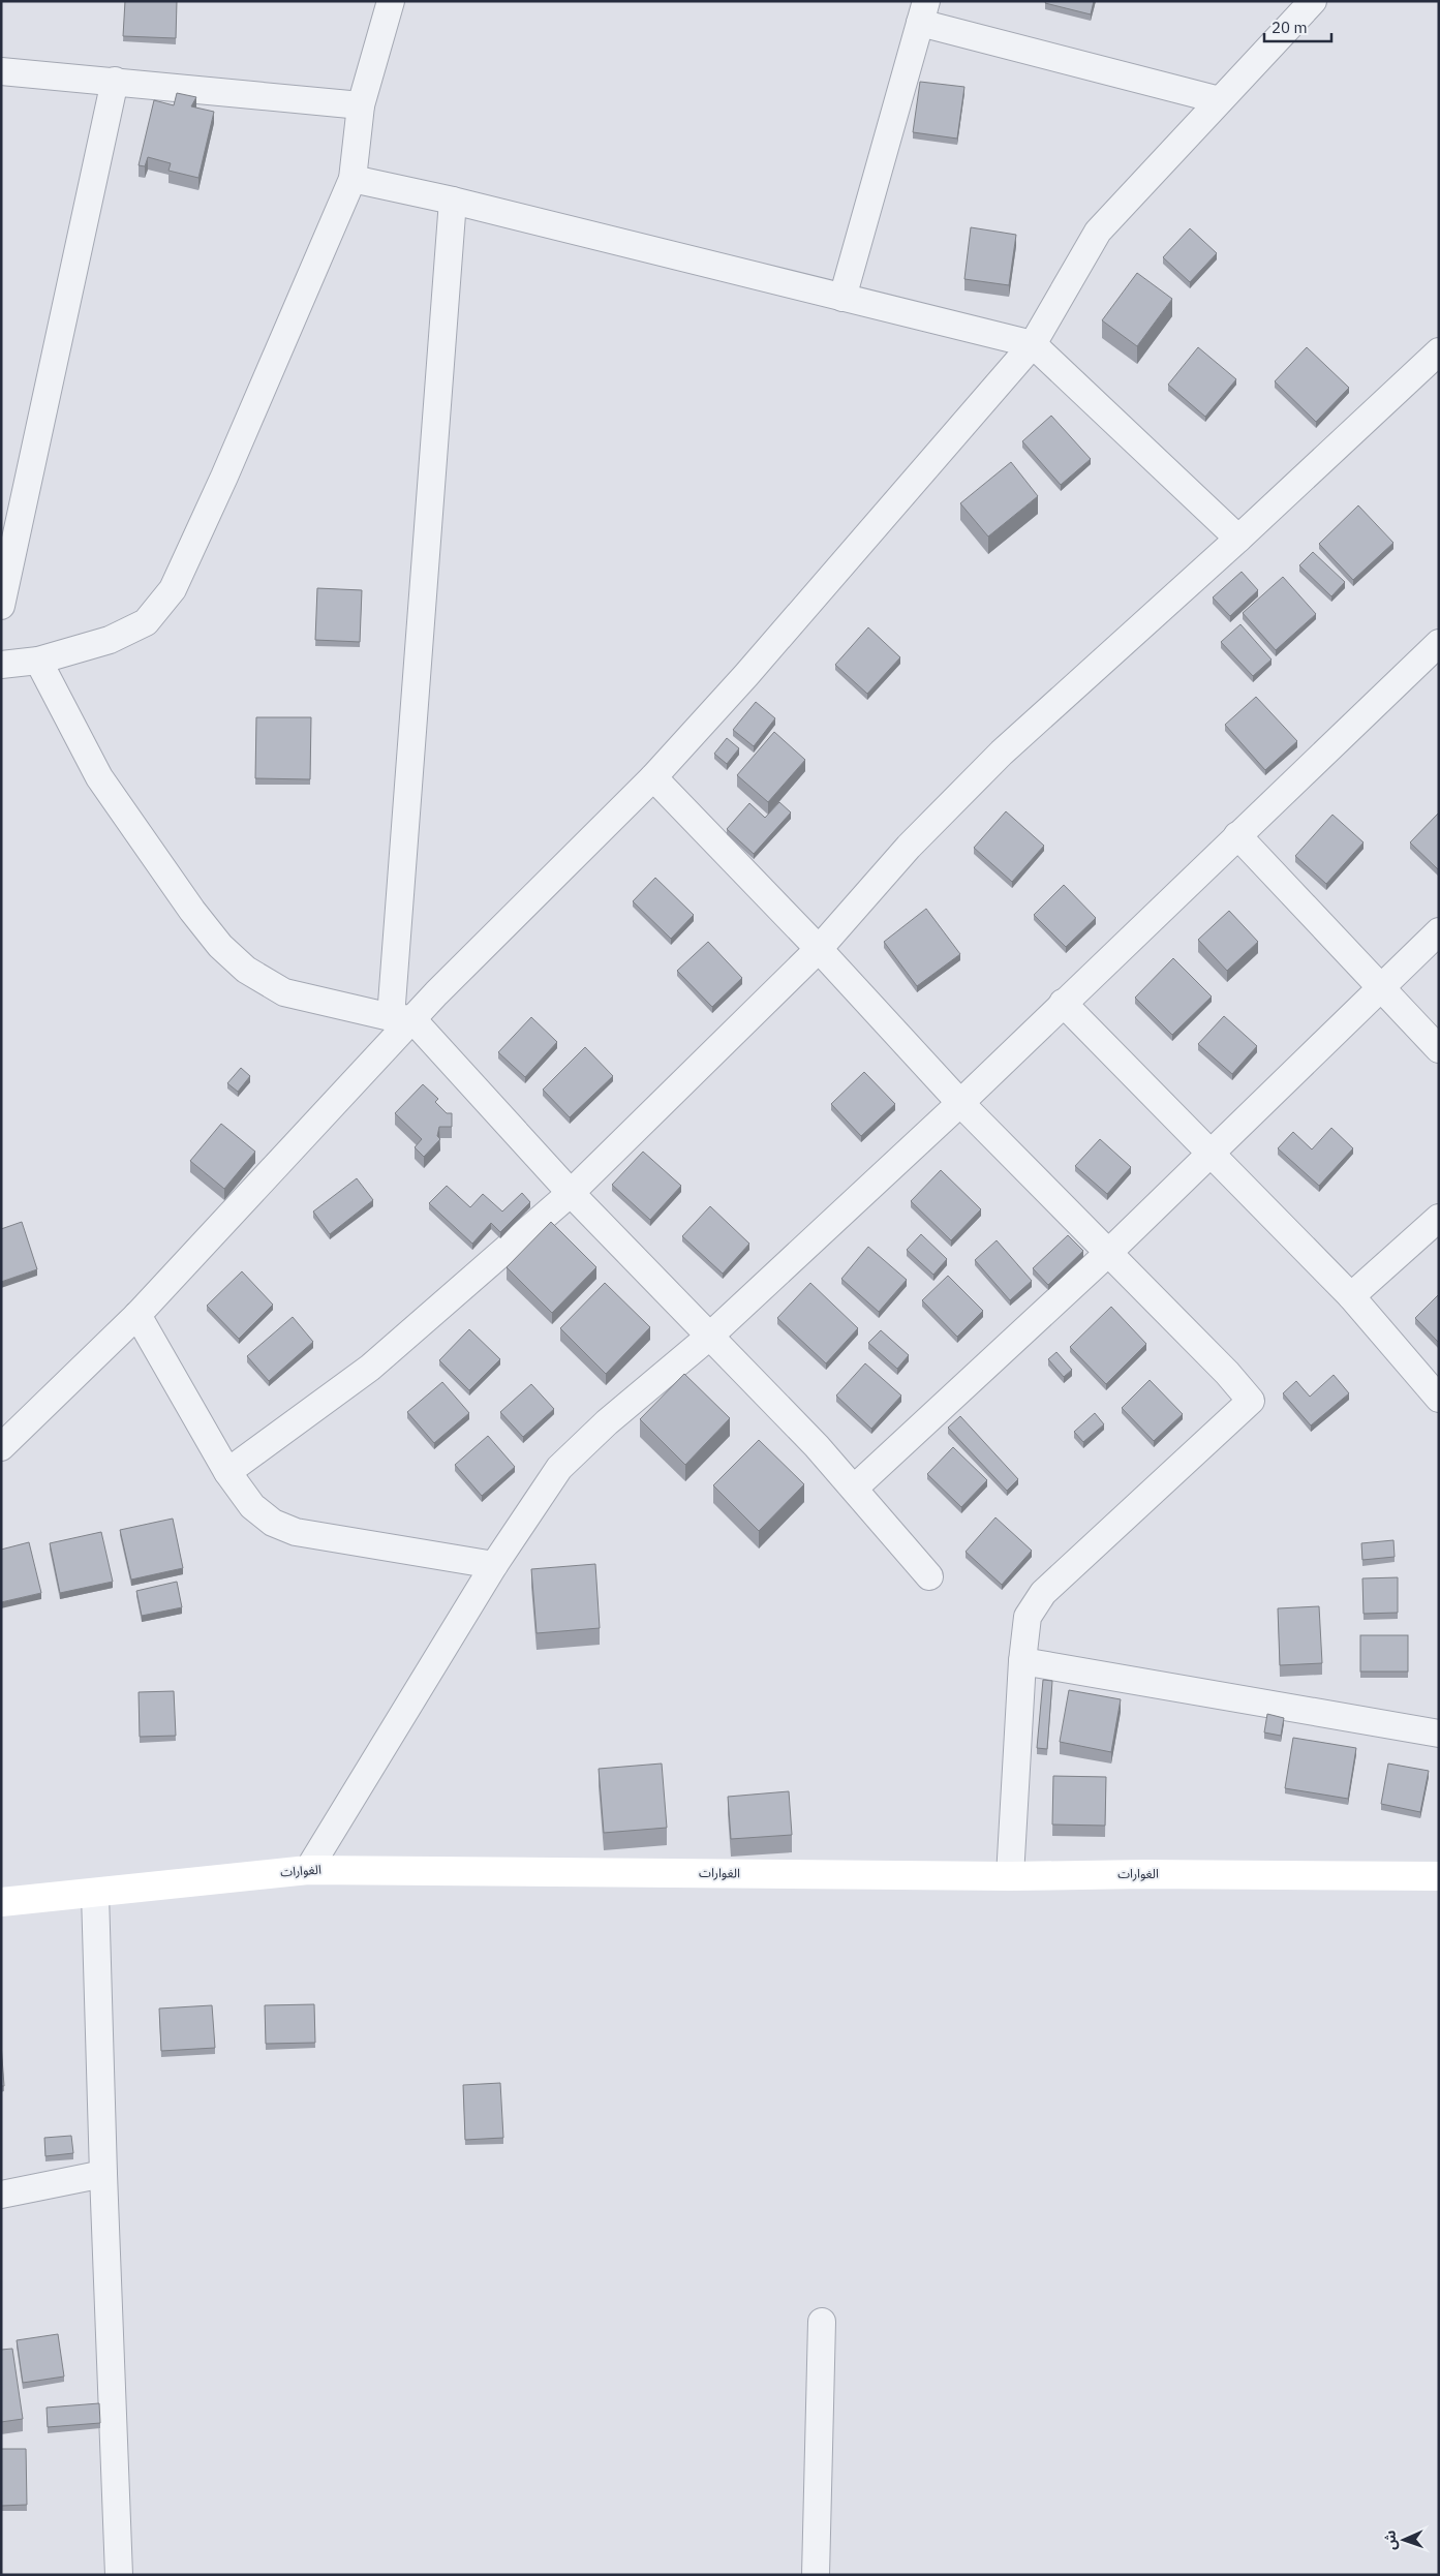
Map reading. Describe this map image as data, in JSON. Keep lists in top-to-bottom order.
{
  "streets": {
    "street": ["الغوارات"]
  },
  "scale_bar": "20 m",
  "north": "left"
}
